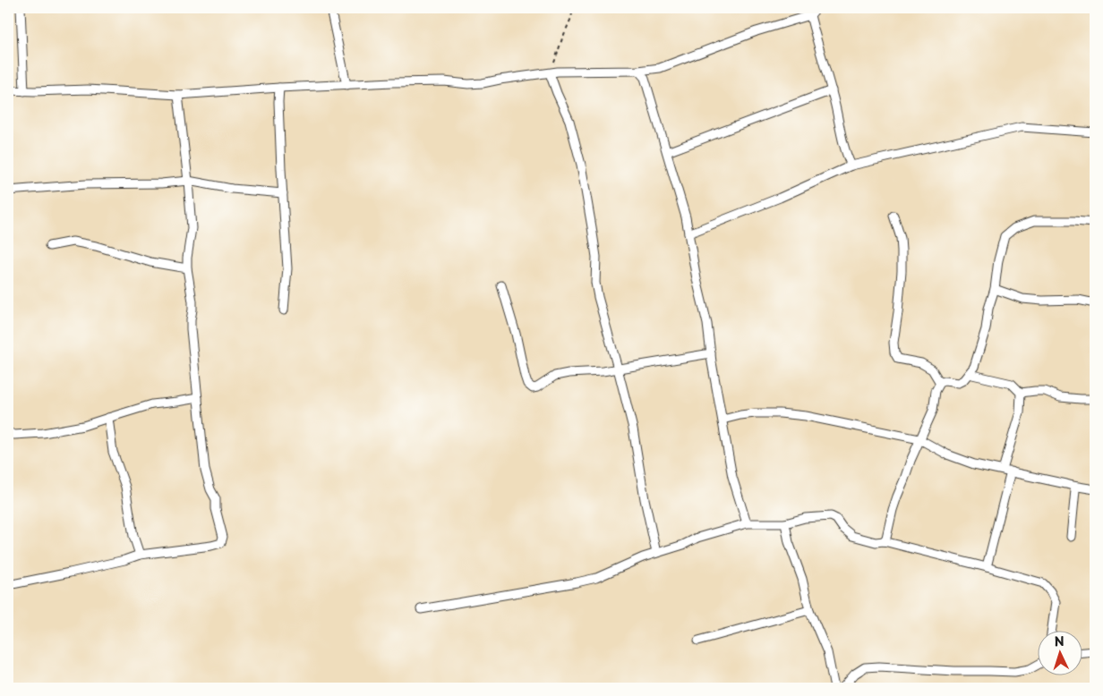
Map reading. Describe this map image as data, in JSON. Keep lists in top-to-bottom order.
{
  "north": "top"
}
